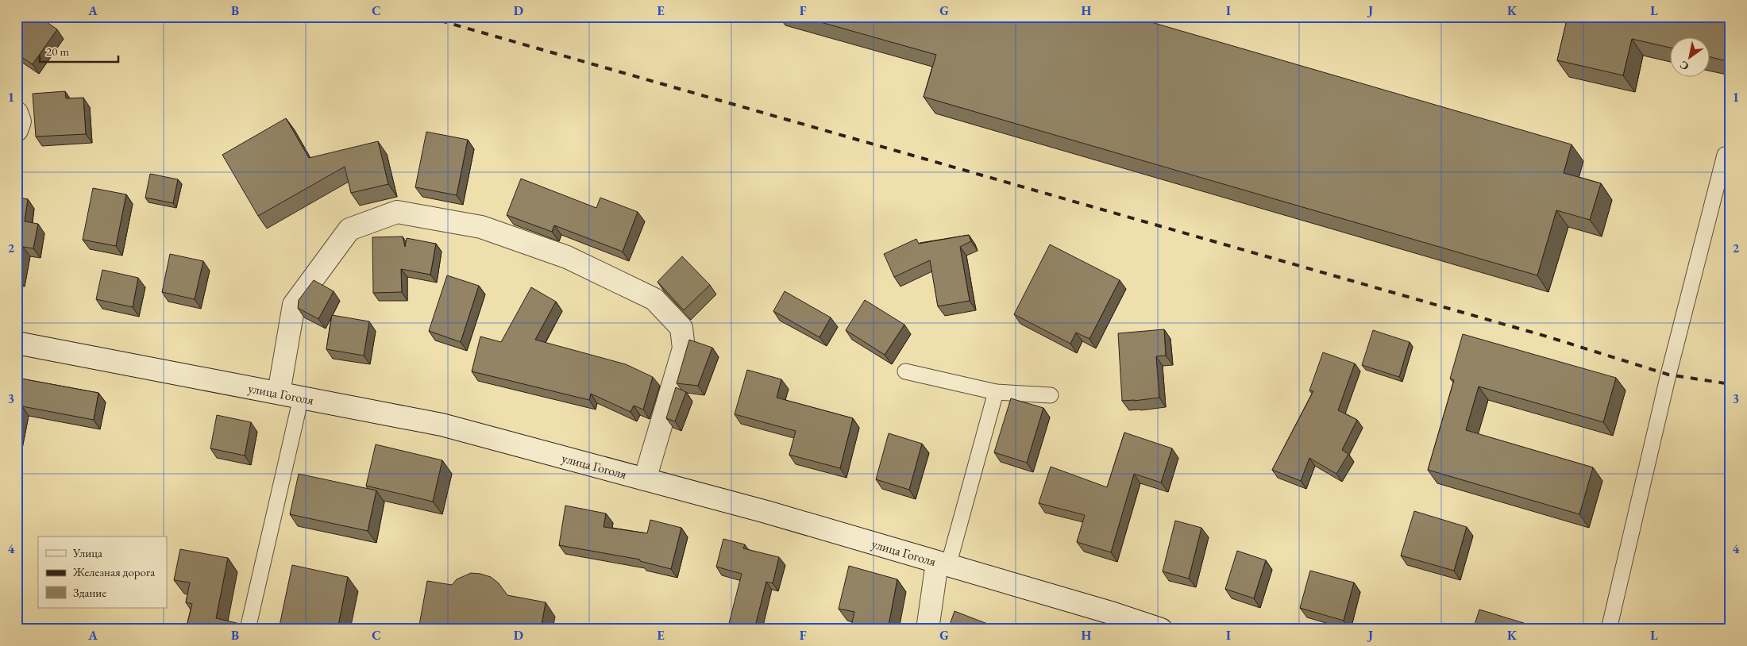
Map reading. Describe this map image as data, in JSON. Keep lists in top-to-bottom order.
{
  "streets": {
    "main road": ["улица Гоголя"]
  },
  "legend": ["Улица", "Железная дорога", "Здание"],
  "scale_bar": "20 m",
  "north": "bottom left",
  "grid": {
    "columns": [
      "A",
      "B",
      "C",
      "D",
      "E",
      "F",
      "G",
      "H",
      "I",
      "J",
      "K",
      "L"
    ],
    "rows": [
      "1",
      "2",
      "3",
      "4"
    ]
  }
}
